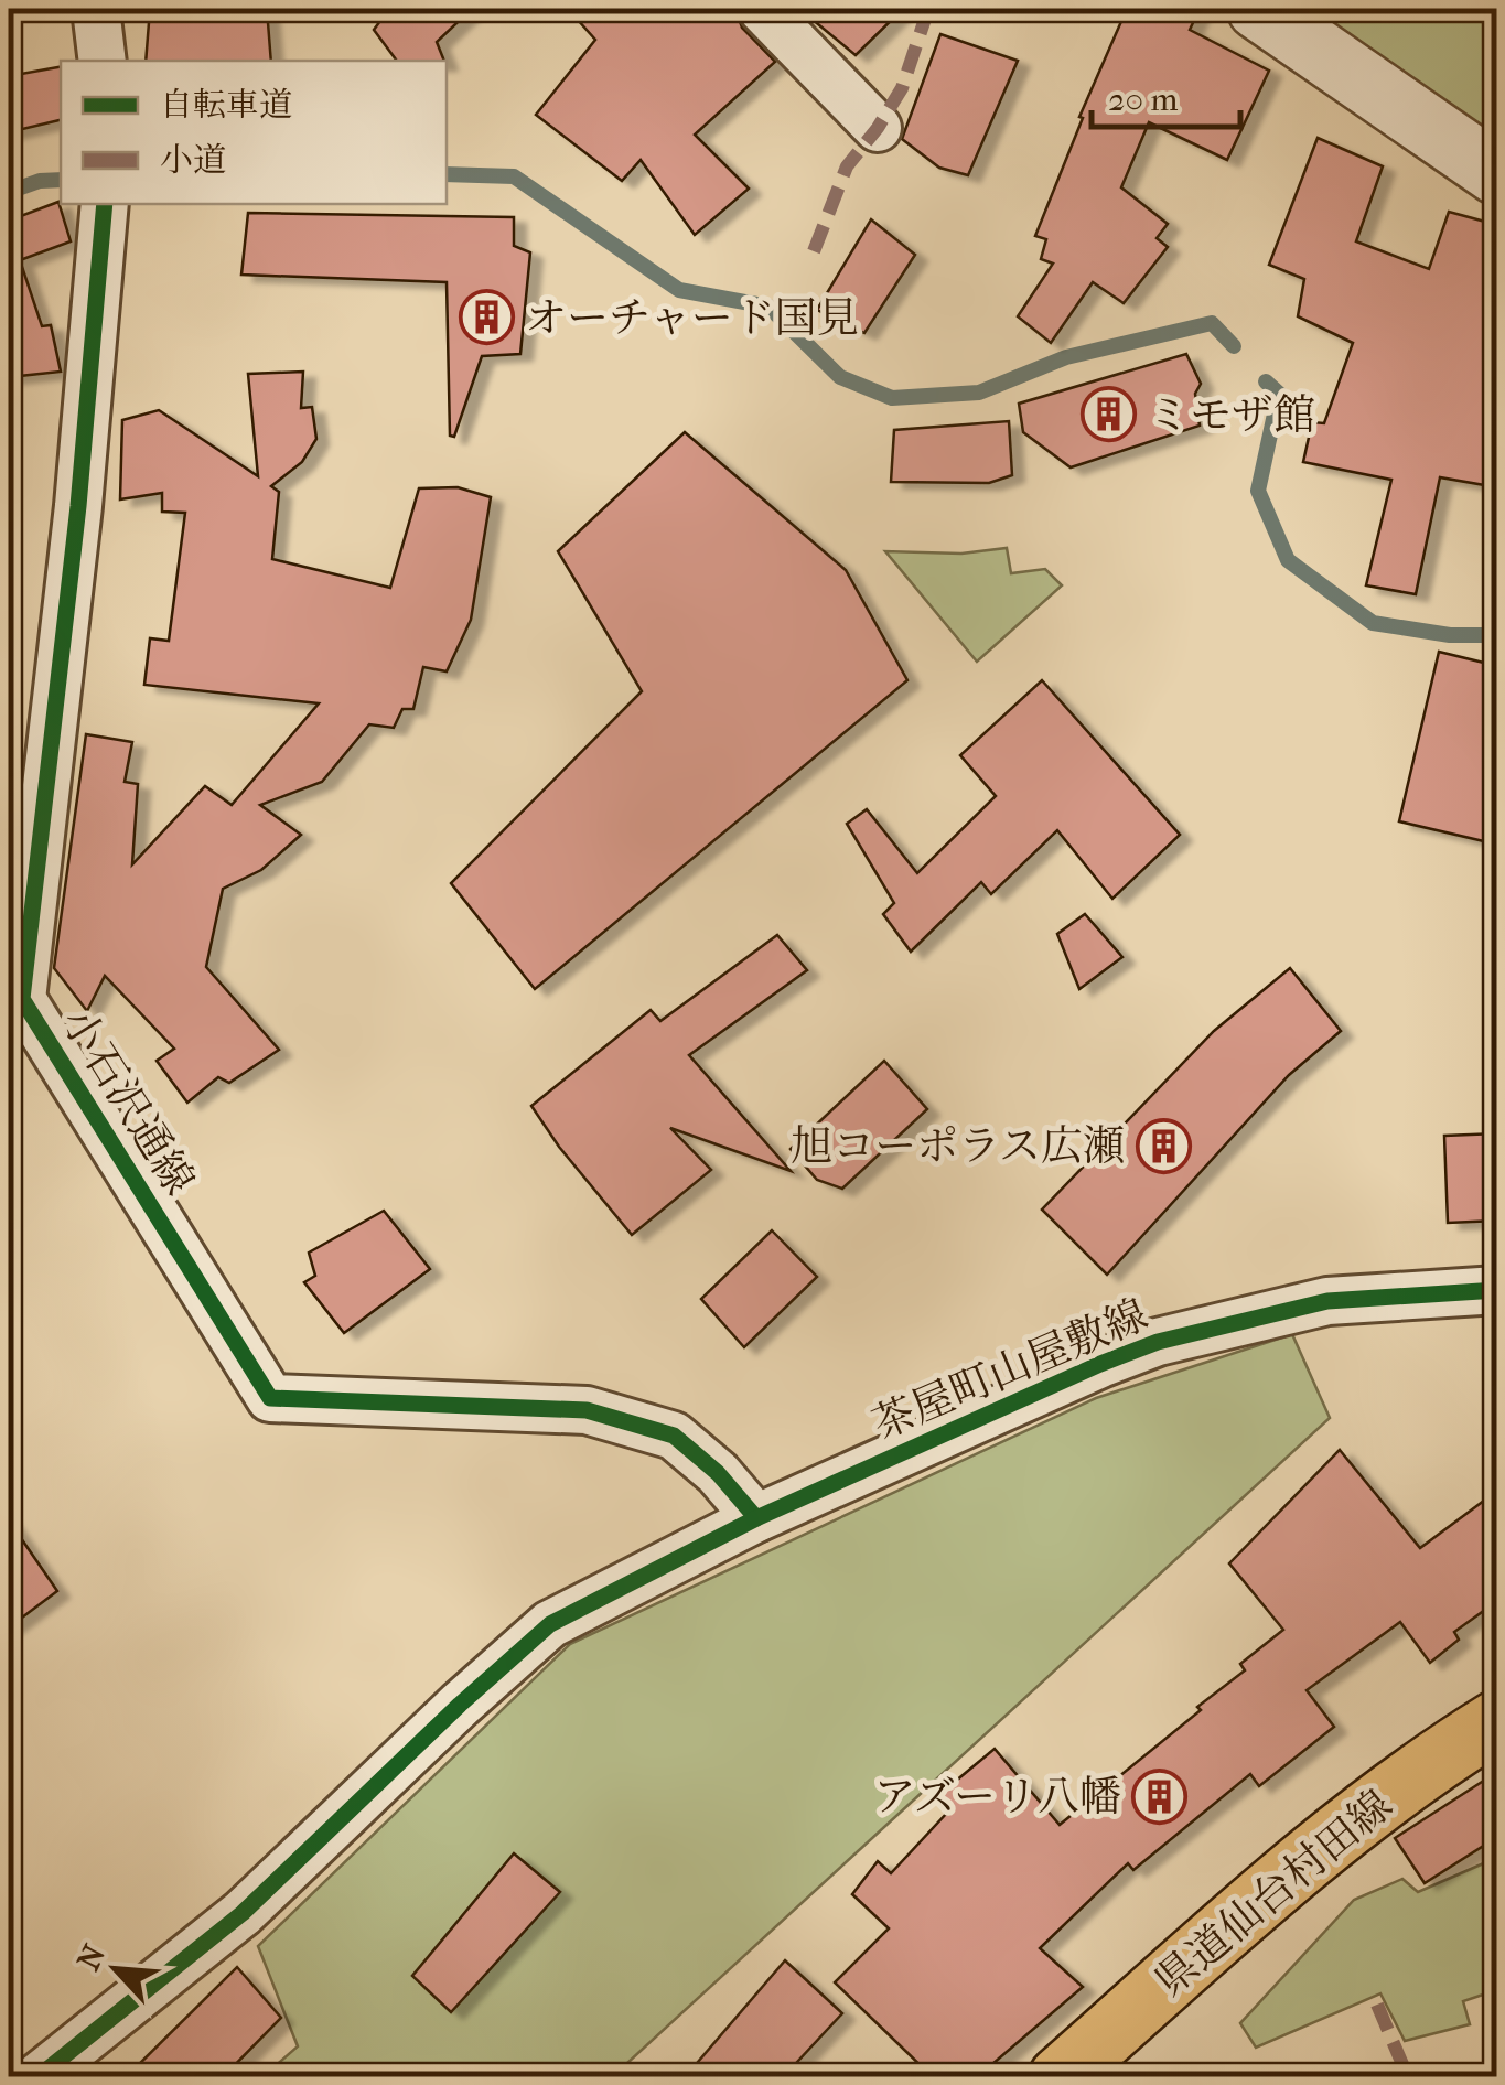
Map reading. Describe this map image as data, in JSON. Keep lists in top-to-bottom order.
{
  "streets": {
    "main road": ["県道仙台村田線"],
    "street": ["小石沢通線", "茶屋町山屋敷線"]
  },
  "crossings": [
    ["小石沢通線", "茶屋町山屋敷線"]
  ],
  "places": {
    "building": [
      "オーチャード国見",
      "ミモザ館",
      "旭コーポラス広瀬",
      "アズーリ八幡"
    ]
  },
  "legend": ["自転車道", "小道"],
  "scale_bar": "20 m",
  "north": "top left"
}
